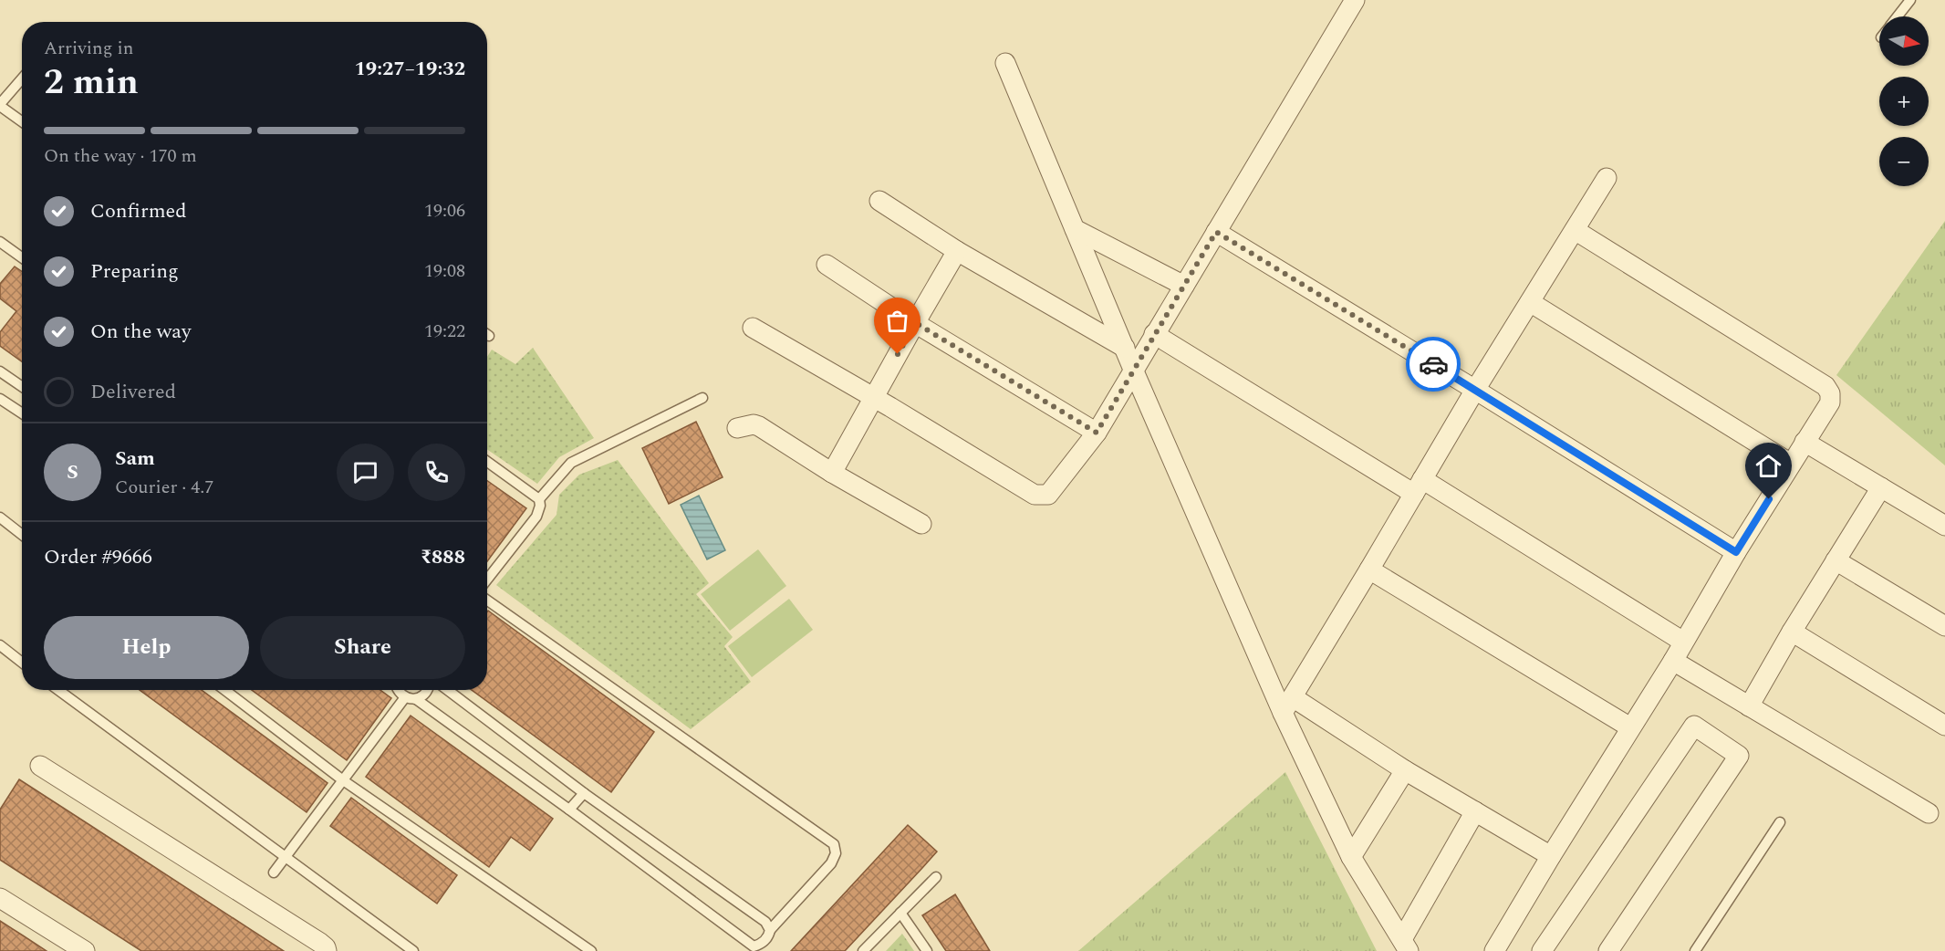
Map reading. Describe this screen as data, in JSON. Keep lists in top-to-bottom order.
{
  "north": "right",
  "page": {
    "map_buttons": ["+", "−"],
    "heading": ["2 min", "Arriving in", "19:27–19:32"],
    "panel": [
      "Sam",
      "Courier · 4.7",
      "Order #9666",
      "₹888"
    ],
    "bar": "On the way · 170 m",
    "list": [
      ["Confirmed", "19:06"],
      ["Preparing", "19:08"],
      ["On the way", "19:22"],
      "Delivered"
    ],
    "round": "S",
    "buttons": ["Help", "Share"]
  }
}
